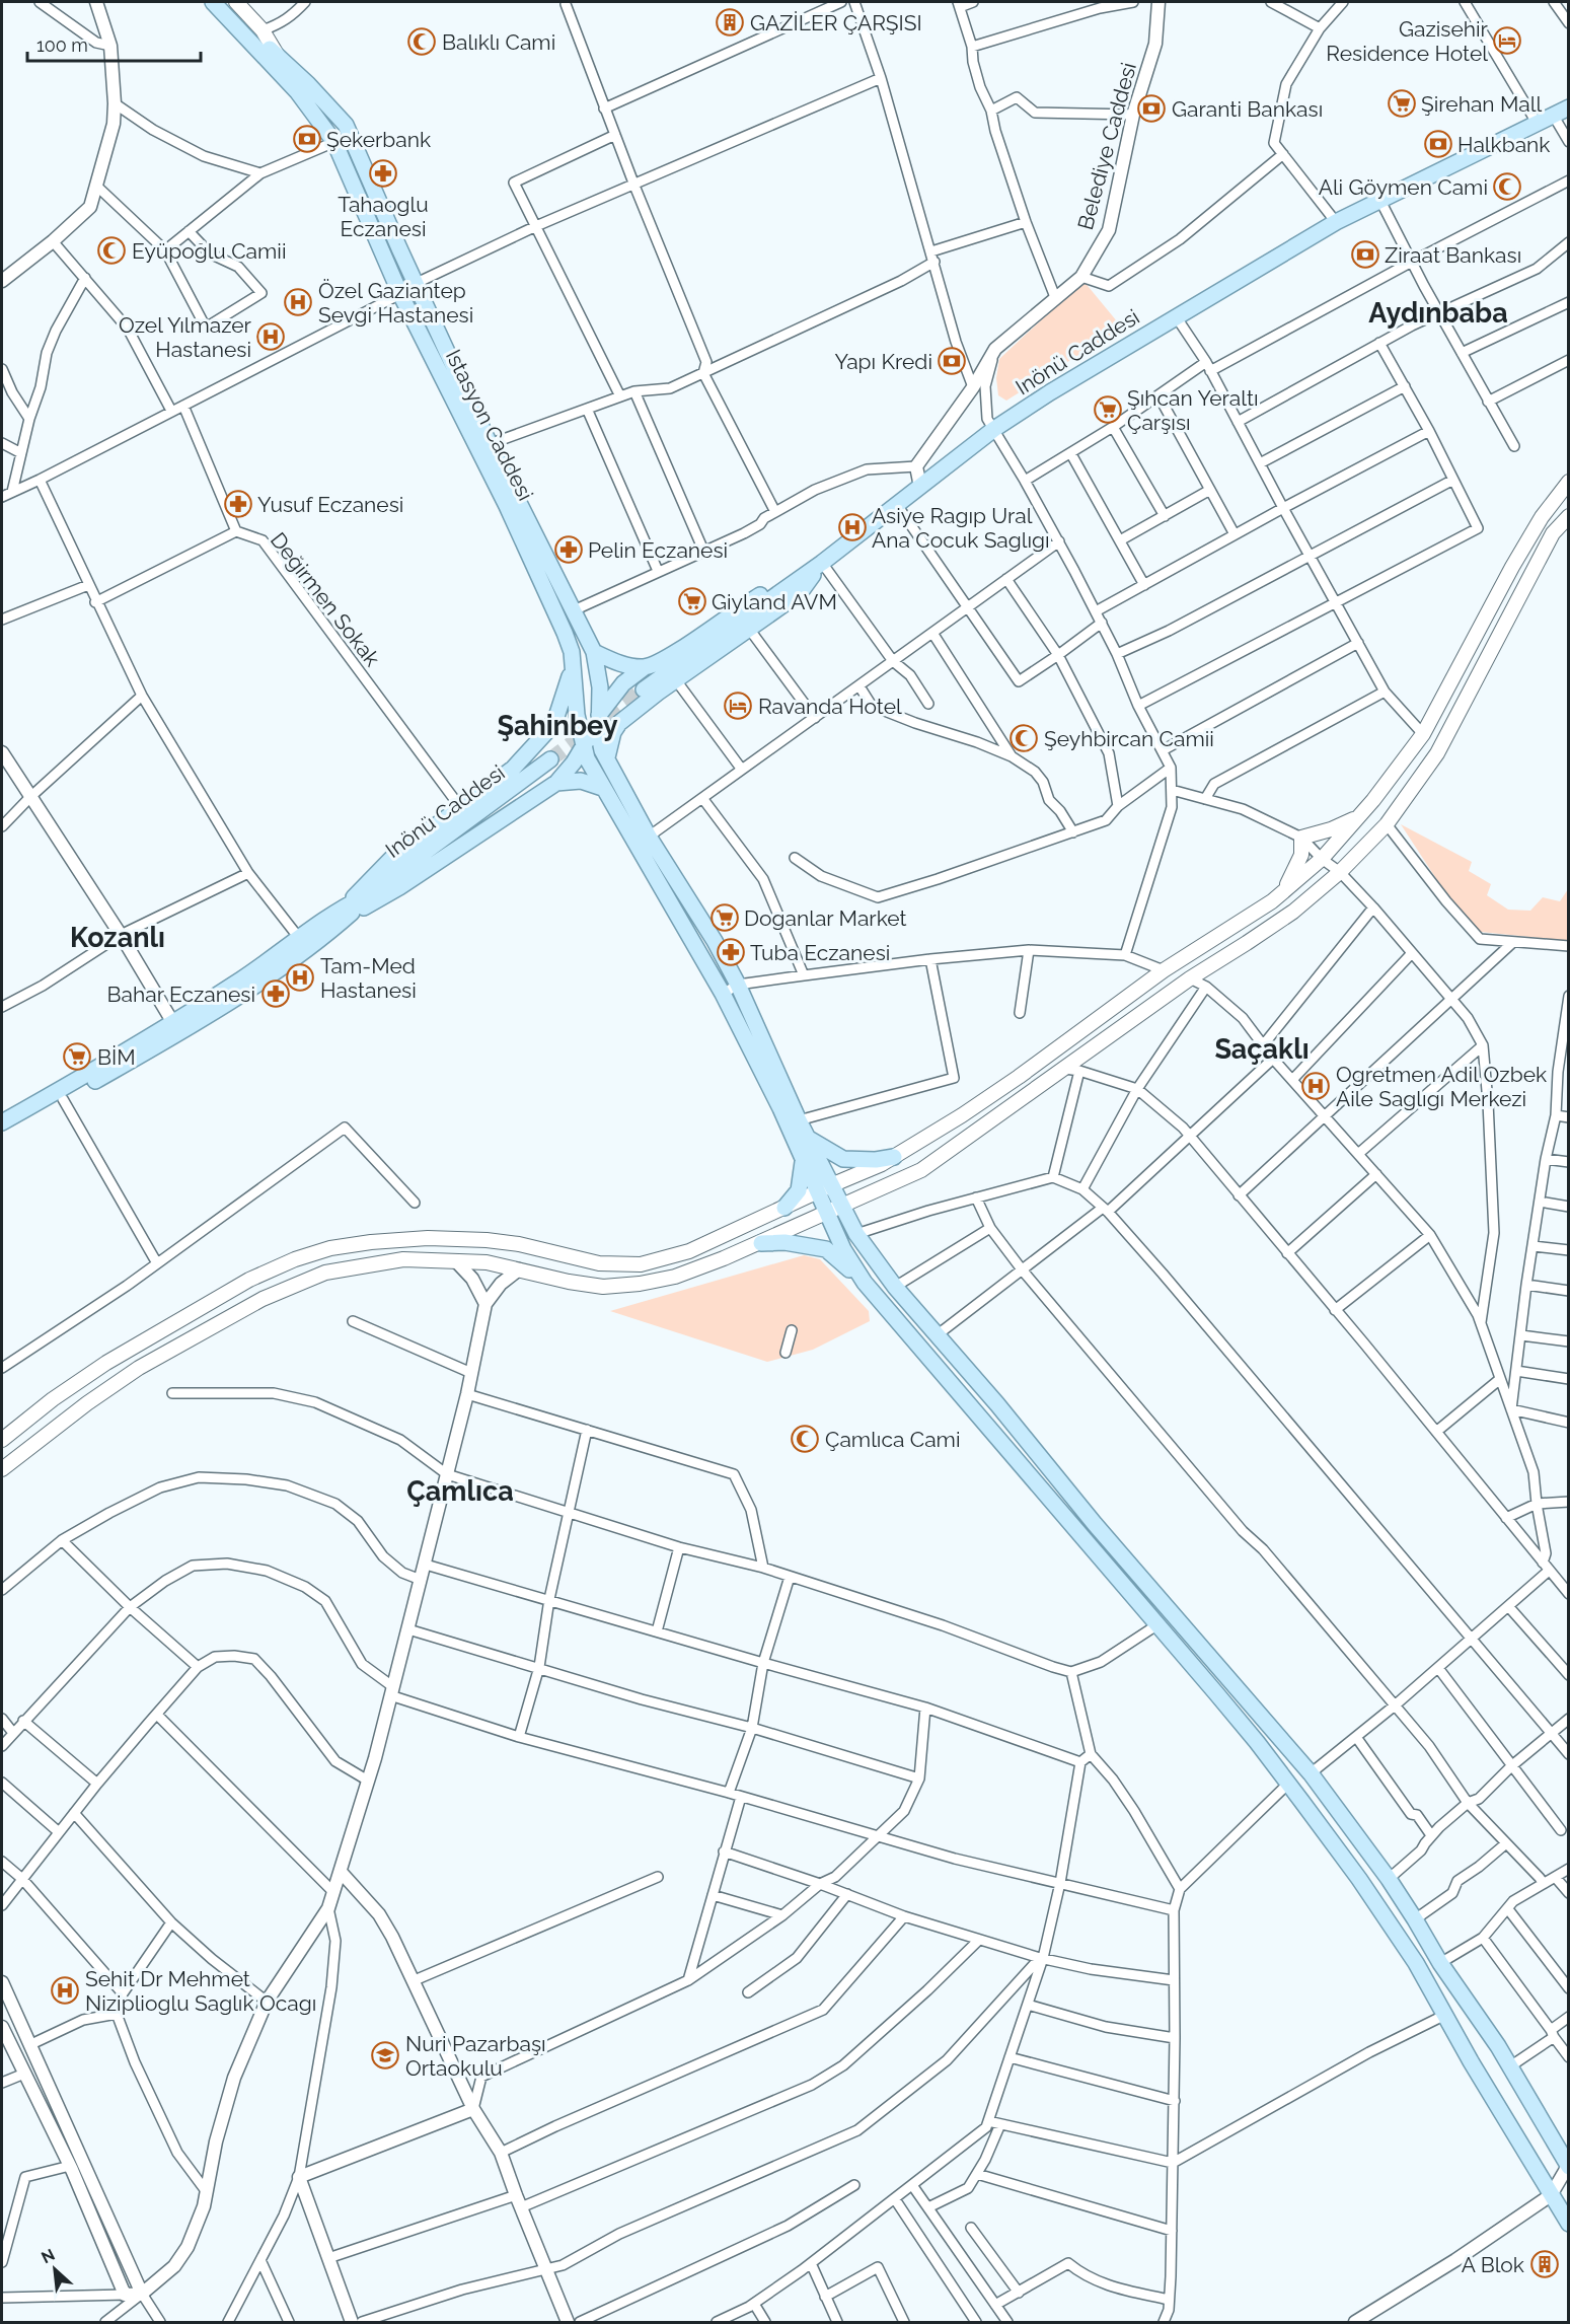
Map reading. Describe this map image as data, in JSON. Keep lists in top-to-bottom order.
{
  "streets": {
    "main road": ["Inönü Caddesi", "Istasyon Caddesi"],
    "street": ["Belediye Caddesi", "Değirmen Sokak"]
  },
  "districts": [
    "Aydınbaba",
    "Şahinbey",
    "Kozanlı",
    "Saçaklı",
    "Çamlıca"
  ],
  "places": {
    "building": ["GAZİLER ÇARŞISI", "A Blok"],
    "hotel": ["Gazisehir Residence Hotel", "Ravanda Hotel"],
    "mosque": [
      "Balıklı Cami",
      "Ali Göymen Cami",
      "Eyüpoğlu Camii",
      "Şeyhbircan Camii",
      "Çamlıca Cami"
    ],
    "supermarket": [
      "Şirehan Mall",
      "Şıhcan Yeraltı Çarşısı",
      "Giyland AVM",
      "Doganlar Market",
      "BİM"
    ],
    "bank": [
      "Garanti Bankası",
      "Şekerbank",
      "Halkbank",
      "Ziraat Bankası",
      "Yapı Kredi"
    ],
    "pharmacy": [
      "Tahaoglu Eczanesi",
      "Yusuf Eczanesi",
      "Pelin Eczanesi",
      "Tuba Eczanesi",
      "Bahar Eczanesi"
    ],
    "hospital": [
      "Özel Gaziantep Sevgi Hastanesi",
      "Ozel Yılmazer Hastanesi",
      "Asiye Ragıp Ural Ana Cocuk Saglıgı",
      "Tam-Med Hastanesi",
      "Ogretmen Adil Ozbek Aile Saglıgı Merkezi",
      "Sehit Dr Mehmet Niziplioglu Saglık Ocagı"
    ],
    "school or university": ["Nuri Pazarbaşı Ortaokulu"]
  },
  "scale_bar": "100 m",
  "north": "top left"
}
